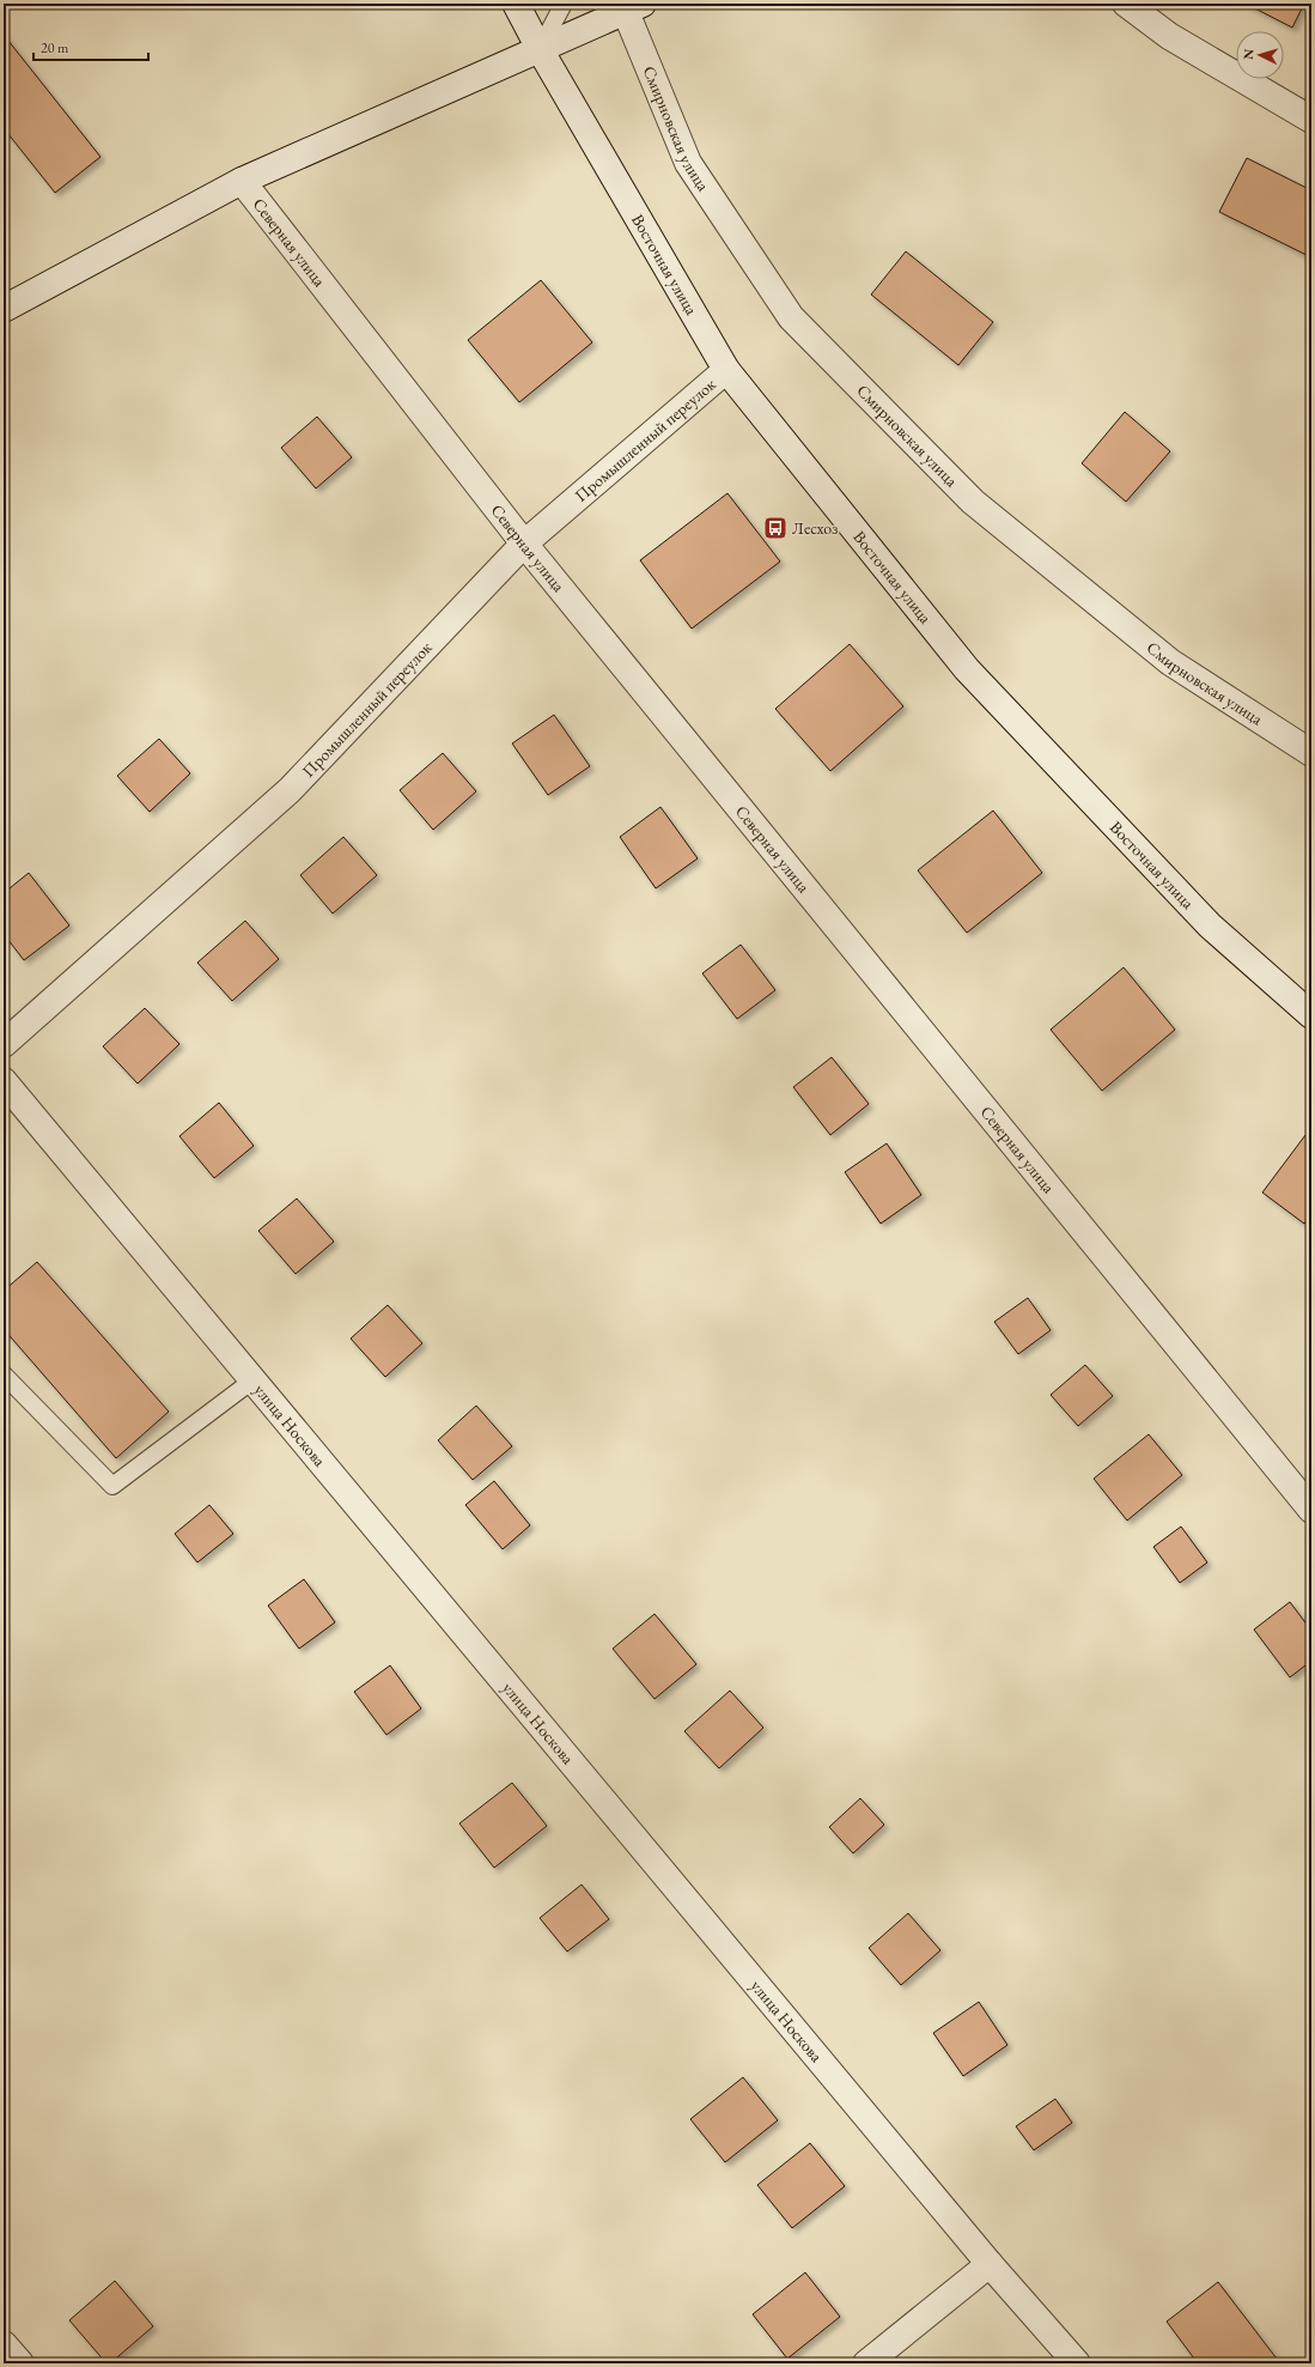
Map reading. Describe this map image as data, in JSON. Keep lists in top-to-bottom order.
{
  "streets": {
    "street": [
      "Смирновская улица",
      "Северная улица",
      "Восточная улица",
      "Промышленный переулок",
      "улица Носкова"
    ]
  },
  "crossings": [
    ["Северная улица", "Промышленный переулок"],
    ["Восточная улица", "Промышленный переулок"]
  ],
  "places": {
    "bus stop": ["Лесхоз"]
  },
  "scale_bar": "20 m",
  "north": "left"
}
